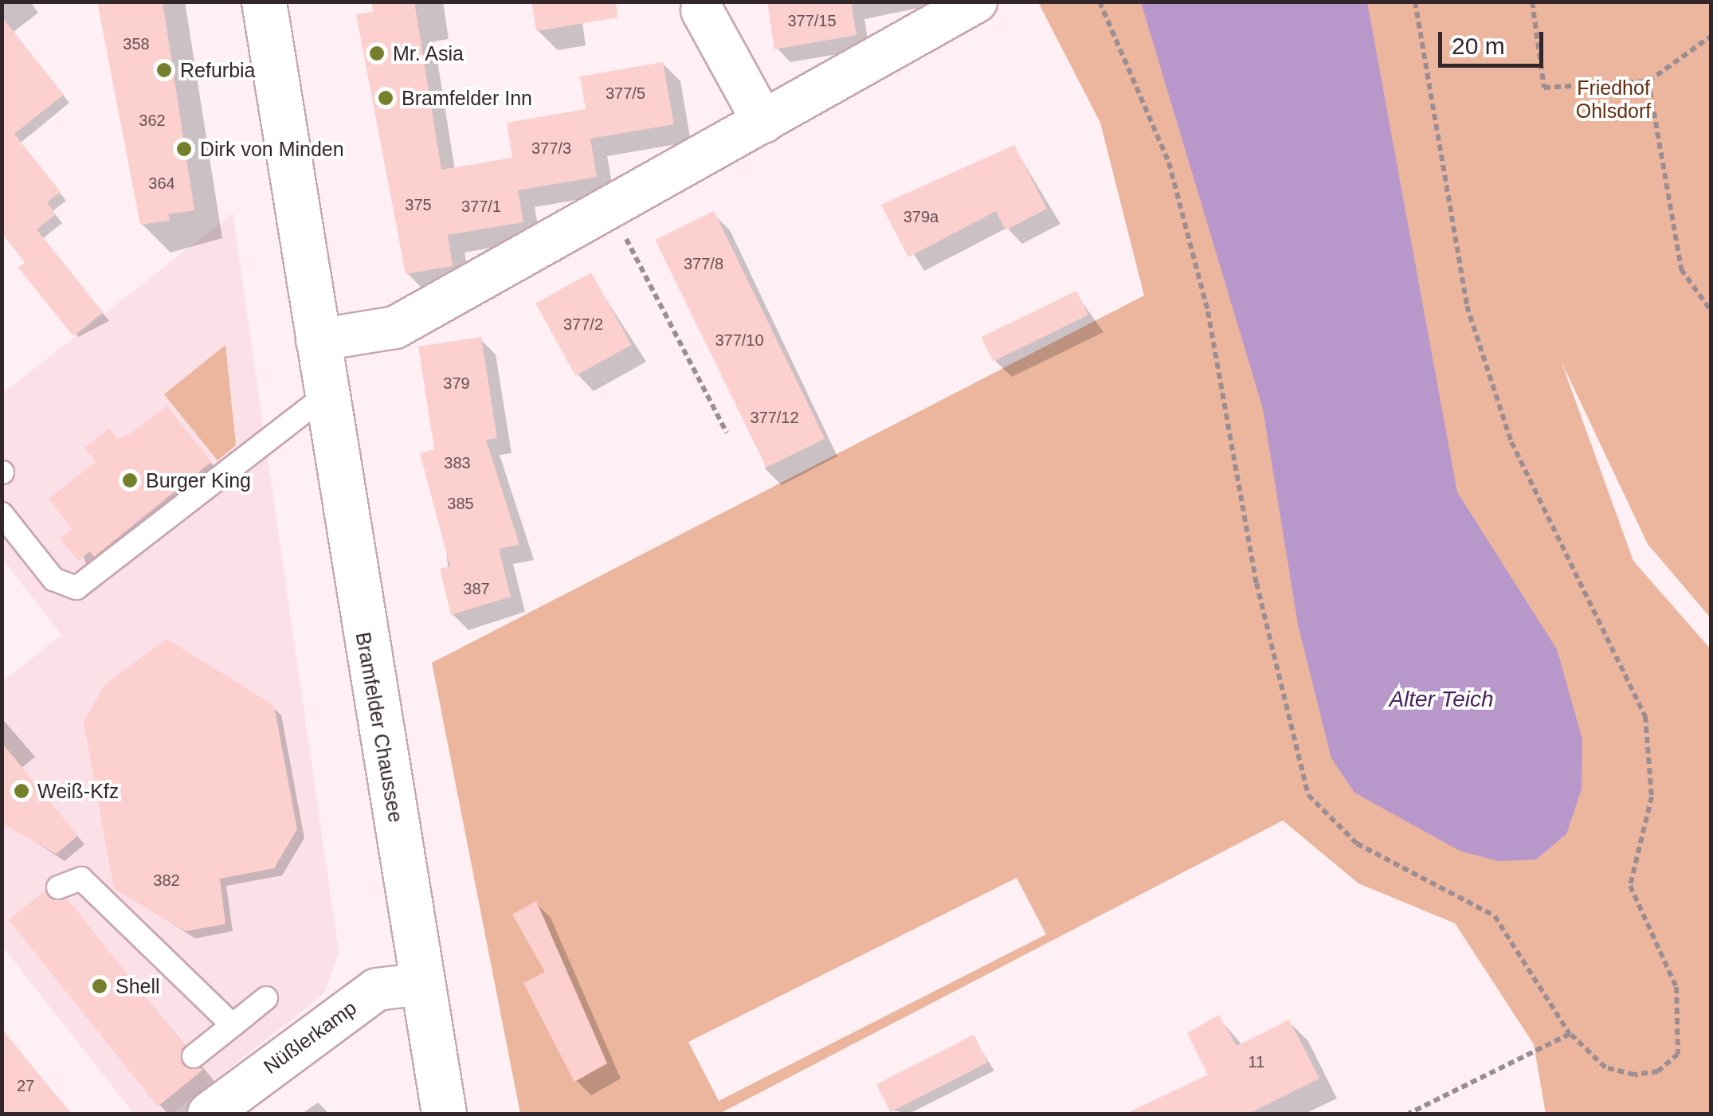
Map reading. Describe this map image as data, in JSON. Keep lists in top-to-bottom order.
{
  "streets": {
    "main road": ["Bramfelder Chaussee"],
    "street": ["Nüßlerkamp"]
  },
  "crossings": [
    ["Bramfelder Chaussee", "Nüßlerkamp"]
  ],
  "water": ["Alter Teich"],
  "parks": ["Friedhof Ohlsdorf"],
  "places": [
    "Mr. Asia",
    "Refurbia",
    "Bramfelder Inn",
    "Dirk von Minden",
    "Burger King",
    "Weiß-Kfz",
    "Shell"
  ],
  "house_numbers": [
    "377/15",
    "358",
    "377/5",
    "362",
    "377/3",
    "364",
    "375",
    "377/1",
    "379a",
    "377/8",
    "377/2",
    "377/10",
    "379",
    "377/12",
    "383",
    "385",
    "387",
    "382",
    "11",
    "27"
  ],
  "scale_bar": "20 m"
}
